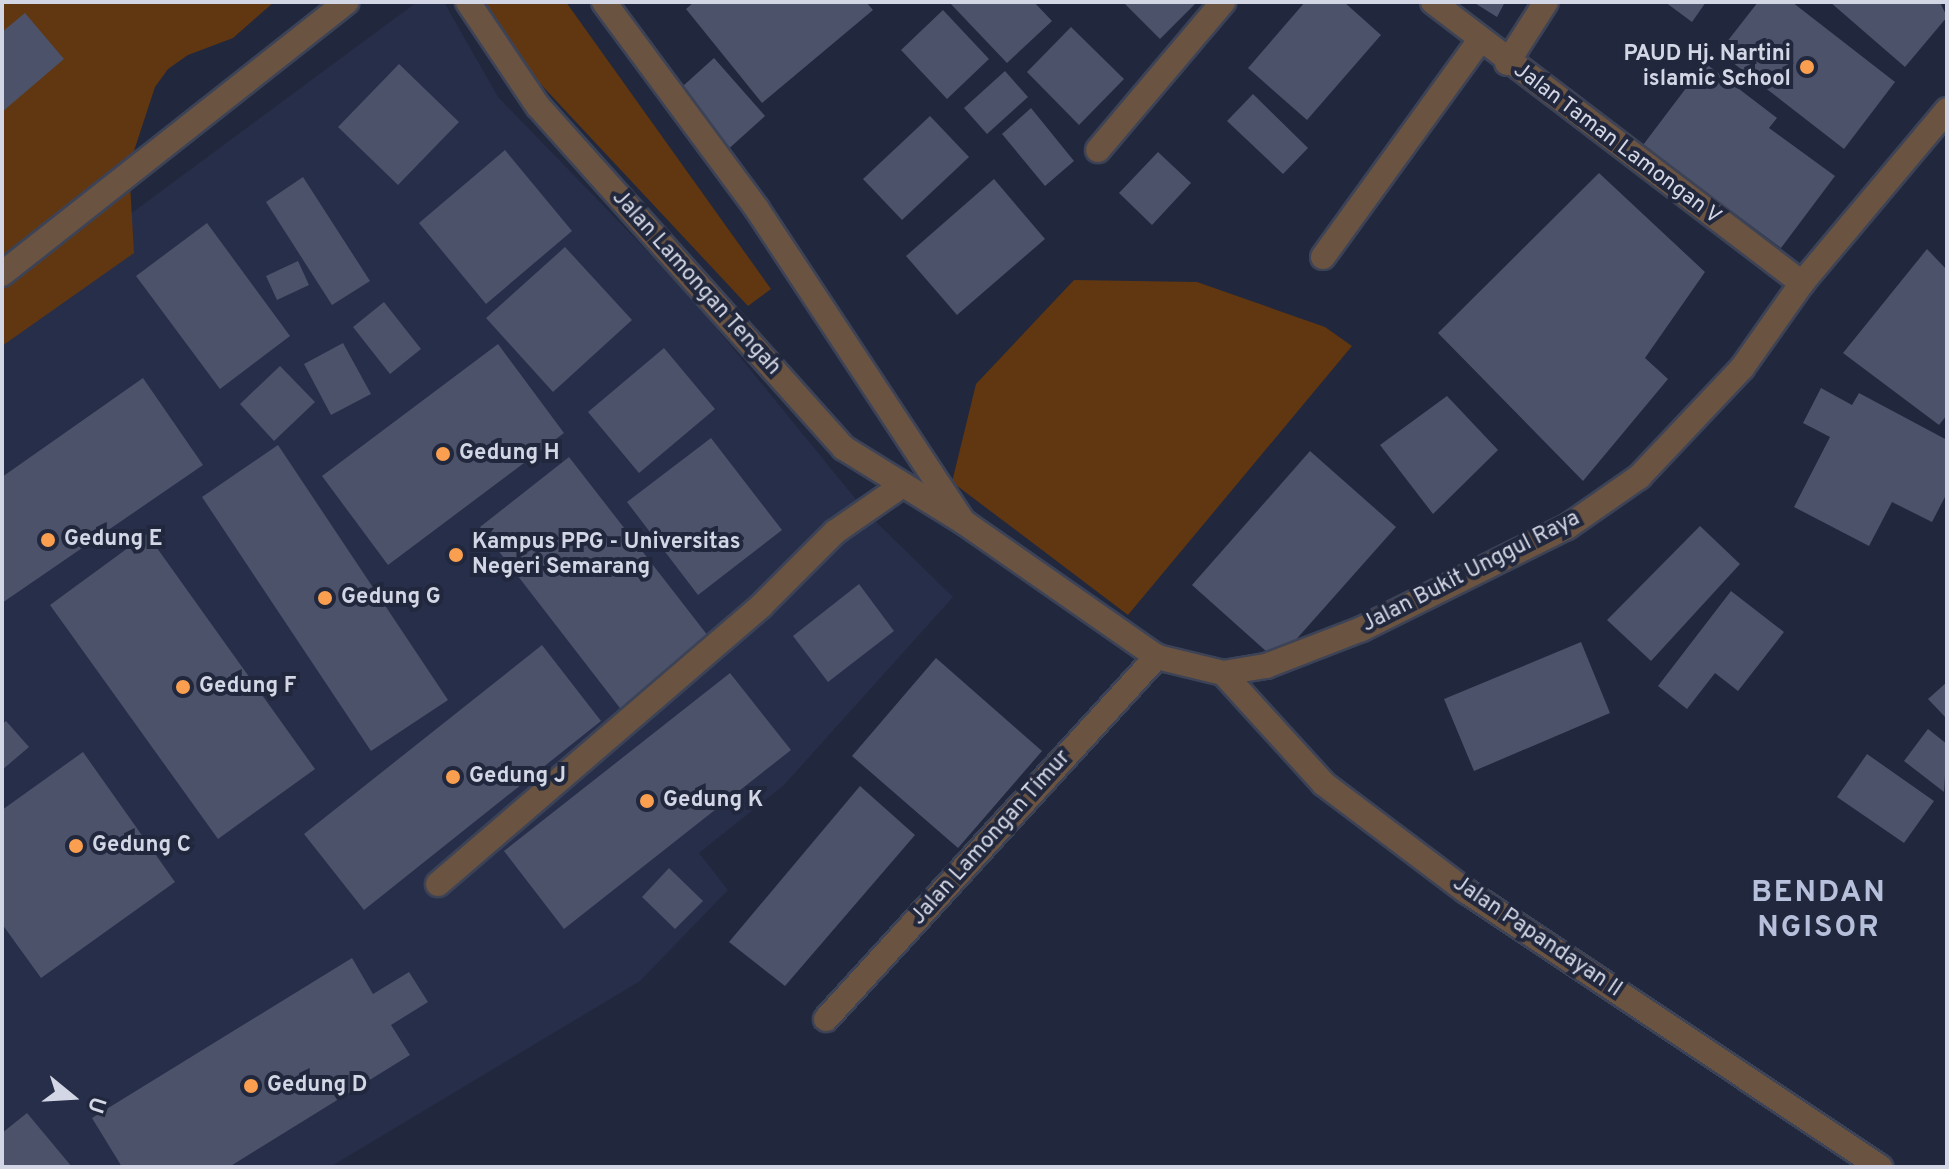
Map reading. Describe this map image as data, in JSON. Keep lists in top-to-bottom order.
{
  "streets": {
    "street": [
      "Jalan Taman Lamongan V",
      "Jalan Lamongan Tengah",
      "Jalan Bukit Unggul Raya",
      "Jalan Lamongan Timur",
      "Jalan Papandayan II"
    ]
  },
  "crossings": [
    ["Jalan Taman Lamongan V", "Jalan Bukit Unggul Raya"],
    ["Jalan Lamongan Tengah", "Jalan Bukit Unggul Raya"],
    ["Jalan Lamongan Tengah", "Jalan Lamongan Timur"],
    ["Jalan Bukit Unggul Raya", "Jalan Lamongan Timur"],
    ["Jalan Bukit Unggul Raya", "Jalan Papandayan II"]
  ],
  "districts": ["BENDAN NGISOR"],
  "places": [
    "PAUD Hj. Nartini islamic School",
    "Gedung H",
    "Gedung E",
    "Kampus PPG - Universitas Negeri Semarang",
    "Gedung G",
    "Gedung F",
    "Gedung J",
    "Gedung K",
    "Gedung C",
    "Gedung D"
  ],
  "north": "right"
}
